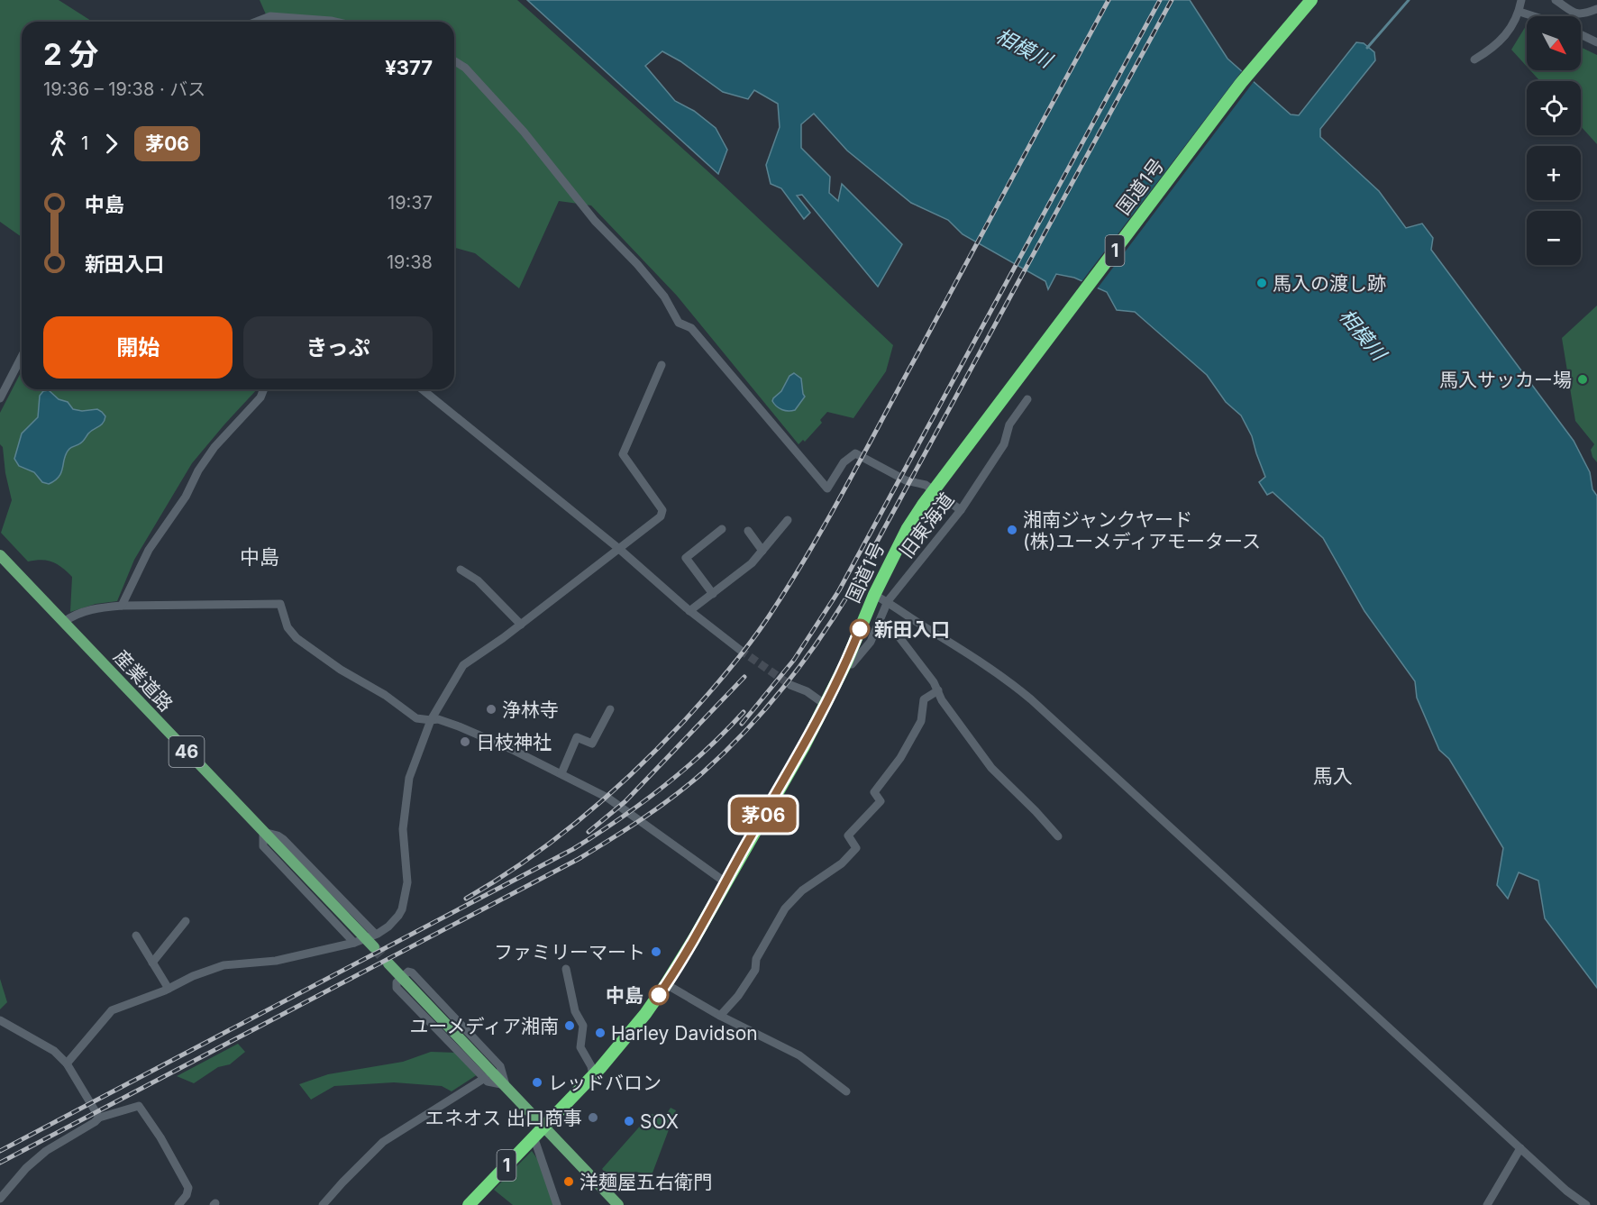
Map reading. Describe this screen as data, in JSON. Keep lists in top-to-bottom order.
{
  "streets": {
    "highway": ["国道1号", "1"],
    "main road": ["産業道路", "46"],
    "street": ["旧東海道"]
  },
  "crossings": [
    ["国道1号", "旧東海道"]
  ],
  "districts": ["中島", "馬入"],
  "water": ["相模川"],
  "places": [
    "馬入の渡し跡",
    "馬入サッカー場",
    "湘南ジャンクヤード (株)ユーメディアモータース",
    "新田入口",
    "浄林寺",
    "日枝神社",
    "ファミリーマート",
    "中島",
    "ユーメディア湘南",
    "Harley Davidson",
    "レッドバロン",
    "エネオス 出口商事",
    "SOX",
    "洋麺屋五右衛門"
  ],
  "lines": ["bus line 茅06"],
  "north": "bottom right",
  "page": {
    "on_map": "茅06",
    "map_buttons": ["+", "−"],
    "heading": ["2 分", "19:36 – 19:38 · バス", "¥377"],
    "legs": ["1", "茅06"],
    "list": [
      {
        "name": "中島",
        "value": "19:37"
      },
      {
        "name": "新田入口",
        "value": "19:38"
      }
    ],
    "buttons": ["開始", "きっぷ"]
  }
}
